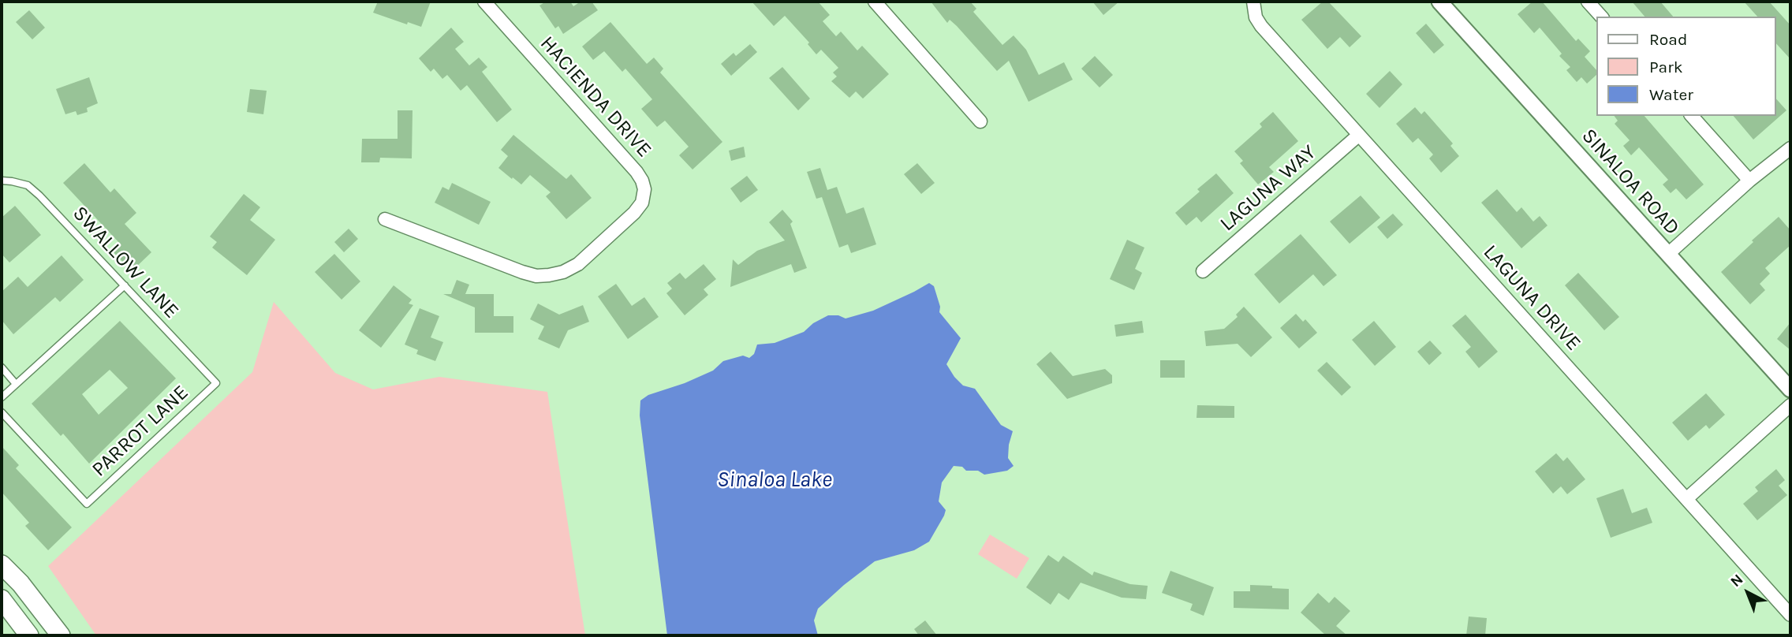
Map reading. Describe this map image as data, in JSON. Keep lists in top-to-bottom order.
{
  "streets": {
    "street": [
      "HACIENDA DRIVE",
      "SINALOA ROAD",
      "LAGUNA WAY",
      "LAGUNA DRIVE"
    ],
    "lane": ["SWALLOW LANE", "PARROT LANE"]
  },
  "crossings": [
    ["LAGUNA WAY", "LAGUNA DRIVE"],
    ["SWALLOW LANE", "PARROT LANE"]
  ],
  "water": ["Sinaloa Lake"],
  "legend": ["Road", "Park", "Water"],
  "north": "top left"
}
